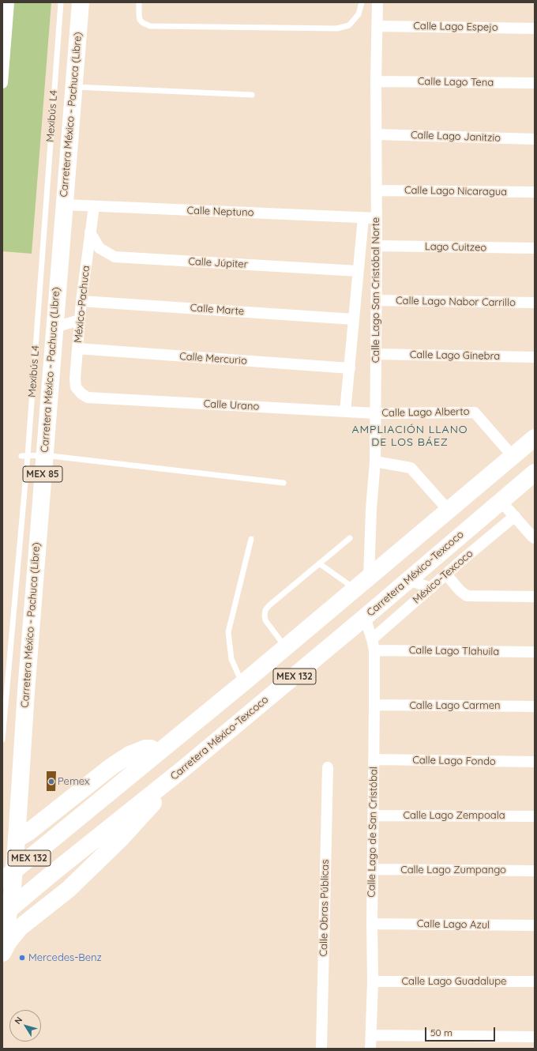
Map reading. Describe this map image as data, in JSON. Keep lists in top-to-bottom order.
{
  "streets": {
    "main road": [
      "Carretera México - Pachuca (Libre)",
      "MEX 85",
      "Carretera México-Texcoco",
      "MEX 132"
    ],
    "street": [
      "Calle Lago Espejo",
      "Calle Lago Tena",
      "Calle Lago Janitzio",
      "Calle Lago Nicaragua",
      "Calle Neptuno",
      "Lago Cuitzeo",
      "Calle Júpiter",
      "Calle Lago San Cristóbal Norte",
      "Calle Lago Nabor Carrillo",
      "México-Pachuca",
      "Calle Marte",
      "Calle Lago Ginebra",
      "Calle Mercurio",
      "Calle Urano",
      "Calle Lago Alberto",
      "México-Texcoco",
      "Calle Lago Tlahuila",
      "Calle Lago Carmen",
      "Calle Lago Fondo",
      "Calle Lago Zempoala",
      "Calle Lago de San Cristóbal",
      "Calle Lago Zumpango",
      "Calle Obras Públicas",
      "Calle Lago Azul",
      "Calle Lago Guadalupe"
    ],
    "lane": ["Mexibús L4"]
  },
  "crossings": [
    ["Calle Lago Espejo", "Calle Lago San Cristóbal Norte"],
    ["Calle Lago Tena", "Calle Lago San Cristóbal Norte"],
    ["Carretera México - Pachuca (Libre)", "Mexibús L4"],
    ["Carretera México - Pachuca (Libre)", "Calle Neptuno"],
    ["Calle Lago Janitzio", "Calle Lago San Cristóbal Norte"],
    ["Calle Lago Nicaragua", "Calle Lago San Cristóbal Norte"],
    ["Calle Neptuno", "Calle Lago San Cristóbal Norte"],
    ["Calle Neptuno", "México-Pachuca"],
    ["Lago Cuitzeo", "Calle Lago San Cristóbal Norte"],
    ["Calle Júpiter", "Calle Lago San Cristóbal Norte"],
    ["Calle Júpiter", "México-Pachuca"],
    ["Calle Lago San Cristóbal Norte", "Calle Lago Nabor Carrillo"],
    ["Calle Lago San Cristóbal Norte", "Calle Marte"],
    ["Calle Lago San Cristóbal Norte", "Calle Lago Ginebra"],
    ["Calle Lago San Cristóbal Norte", "Calle Mercurio"],
    ["Calle Lago San Cristóbal Norte", "Calle Urano"],
    ["Calle Lago San Cristóbal Norte", "Calle Lago Alberto"],
    ["Calle Lago San Cristóbal Norte", "MEX 132"],
    ["México-Pachuca", "Calle Marte"],
    ["México-Pachuca", "Calle Mercurio"],
    ["México-Pachuca", "Calle Urano"],
    ["Calle Urano", "Calle Lago Alberto"],
    ["Calle Lago Alberto", "MEX 132"],
    ["Carretera México-Texcoco", "Calle Lago de San Cristóbal"],
    ["México-Texcoco", "Calle Lago Tlahuila"],
    ["México-Texcoco", "Calle Lago de San Cristóbal"],
    ["Calle Lago Tlahuila", "Calle Lago de San Cristóbal"],
    ["Calle Lago Carmen", "Calle Lago de San Cristóbal"],
    ["Calle Lago Fondo", "Calle Lago de San Cristóbal"],
    ["Calle Lago Zempoala", "Calle Lago de San Cristóbal"],
    ["Calle Lago de San Cristóbal", "Calle Lago Zumpango"],
    ["Calle Lago de San Cristóbal", "Calle Lago Azul"],
    ["Calle Lago de San Cristóbal", "Calle Lago Guadalupe"]
  ],
  "districts": ["AMPLIACIÓN LLANO DE LOS BÁEZ"],
  "places": ["Pemex", "Mercedes-Benz"],
  "scale_bar": "50 m",
  "north": "top left"
}
